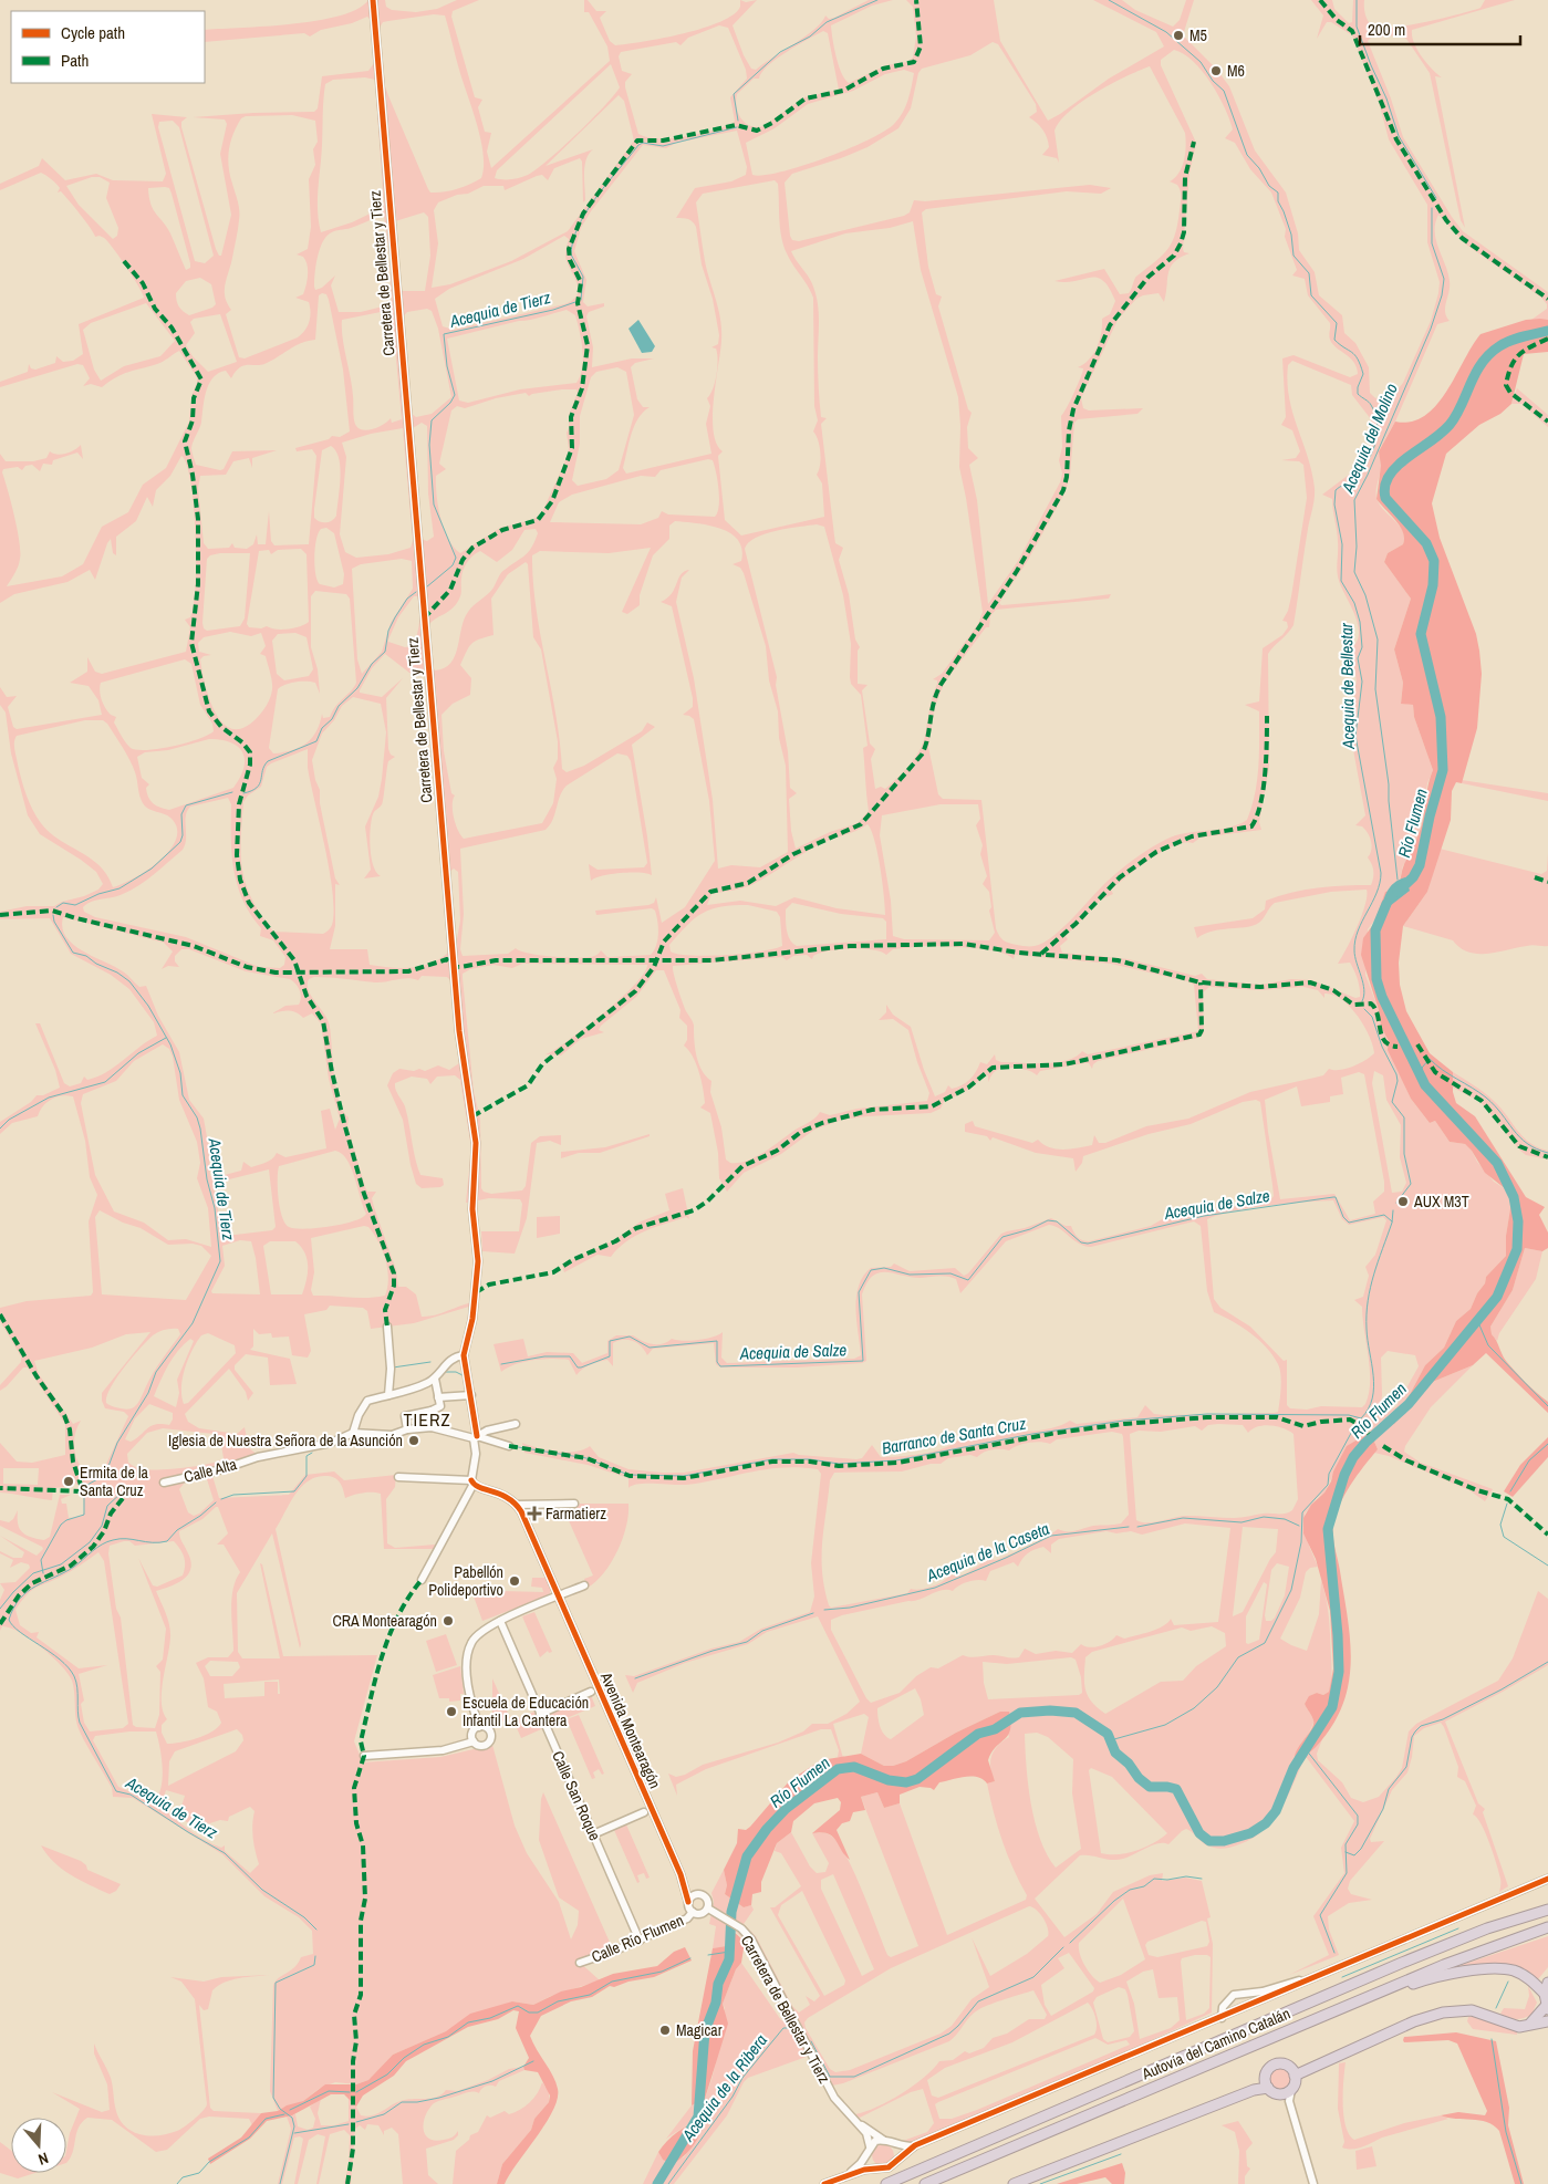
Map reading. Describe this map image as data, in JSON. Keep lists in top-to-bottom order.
{
  "streets": {
    "highway": ["Autovía del Camino Catalán"],
    "street": [
      "Carretera de Bellestar y Tierz",
      "Calle Alta",
      "Avenida Montearagón",
      "Calle San Roque",
      "Calle Río Flumen"
    ]
  },
  "crossings": [
    ["Carretera de Bellestar y Tierz", "Calle Alta"],
    ["Carretera de Bellestar y Tierz", "Avenida Montearagón"],
    ["Carretera de Bellestar y Tierz", "Calle Río Flumen"],
    ["Avenida Montearagón", "Calle Río Flumen"],
    ["Calle San Roque", "Calle Río Flumen"]
  ],
  "districts": ["TIERZ"],
  "water": [
    "Acequia de Tierz",
    "Acequia del Molino",
    "Acequia de Bellestar",
    "Río Flumen",
    "Acequia de Salze",
    "Barranco de Santa Cruz",
    "Acequia de la Caseta",
    "Acequia de la Ribera"
  ],
  "places": {
    "other": [
      "M5",
      "M6",
      "AUX M3T",
      "Iglesia de Nuestra Señora de la Asunción",
      "Ermita de la Santa Cruz",
      "Pabellón Polideportivo",
      "CRA Montearagón",
      "Escuela de Educación Infantil La Cantera",
      "Magicar"
    ],
    "health": ["Farmatierz"]
  },
  "legend": ["Cycle path", "Path"],
  "scale_bar": "200 m",
  "north": "bottom"
}
